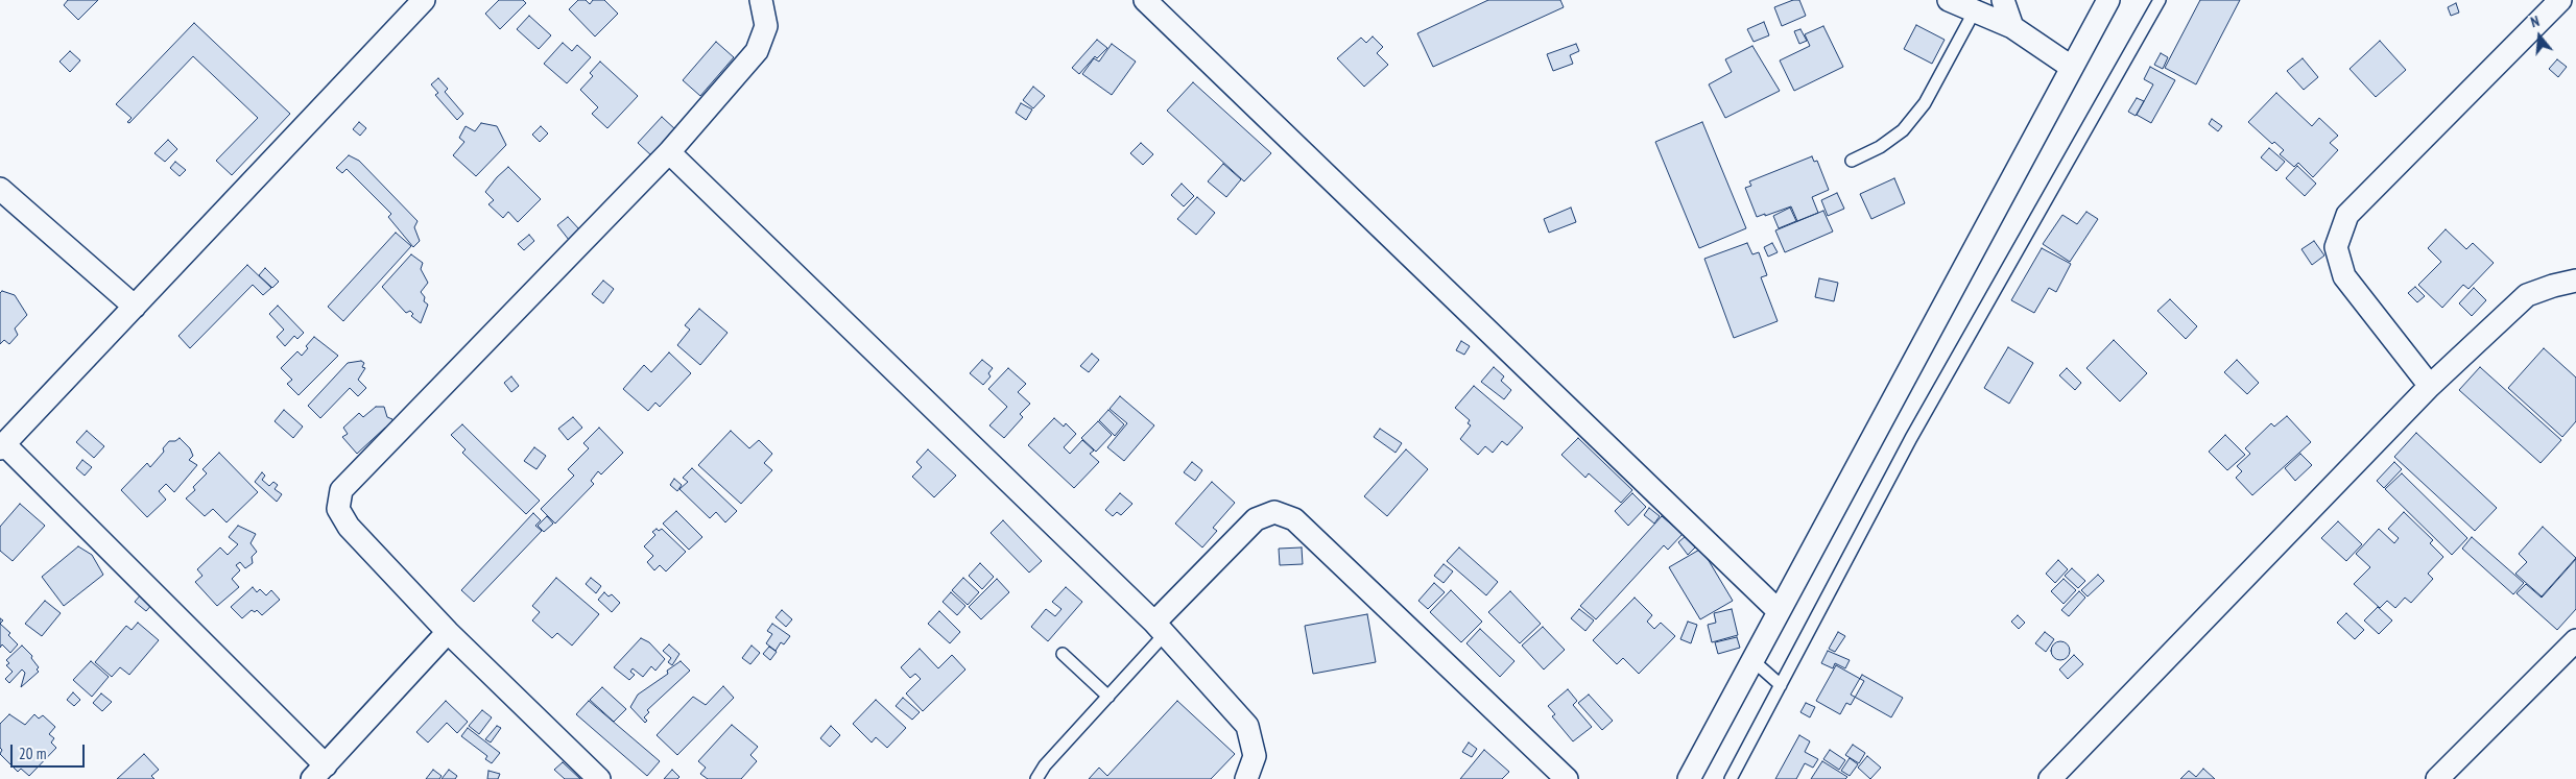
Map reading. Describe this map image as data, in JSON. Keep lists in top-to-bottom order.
{
  "scale_bar": "20 m",
  "north": "top"
}
